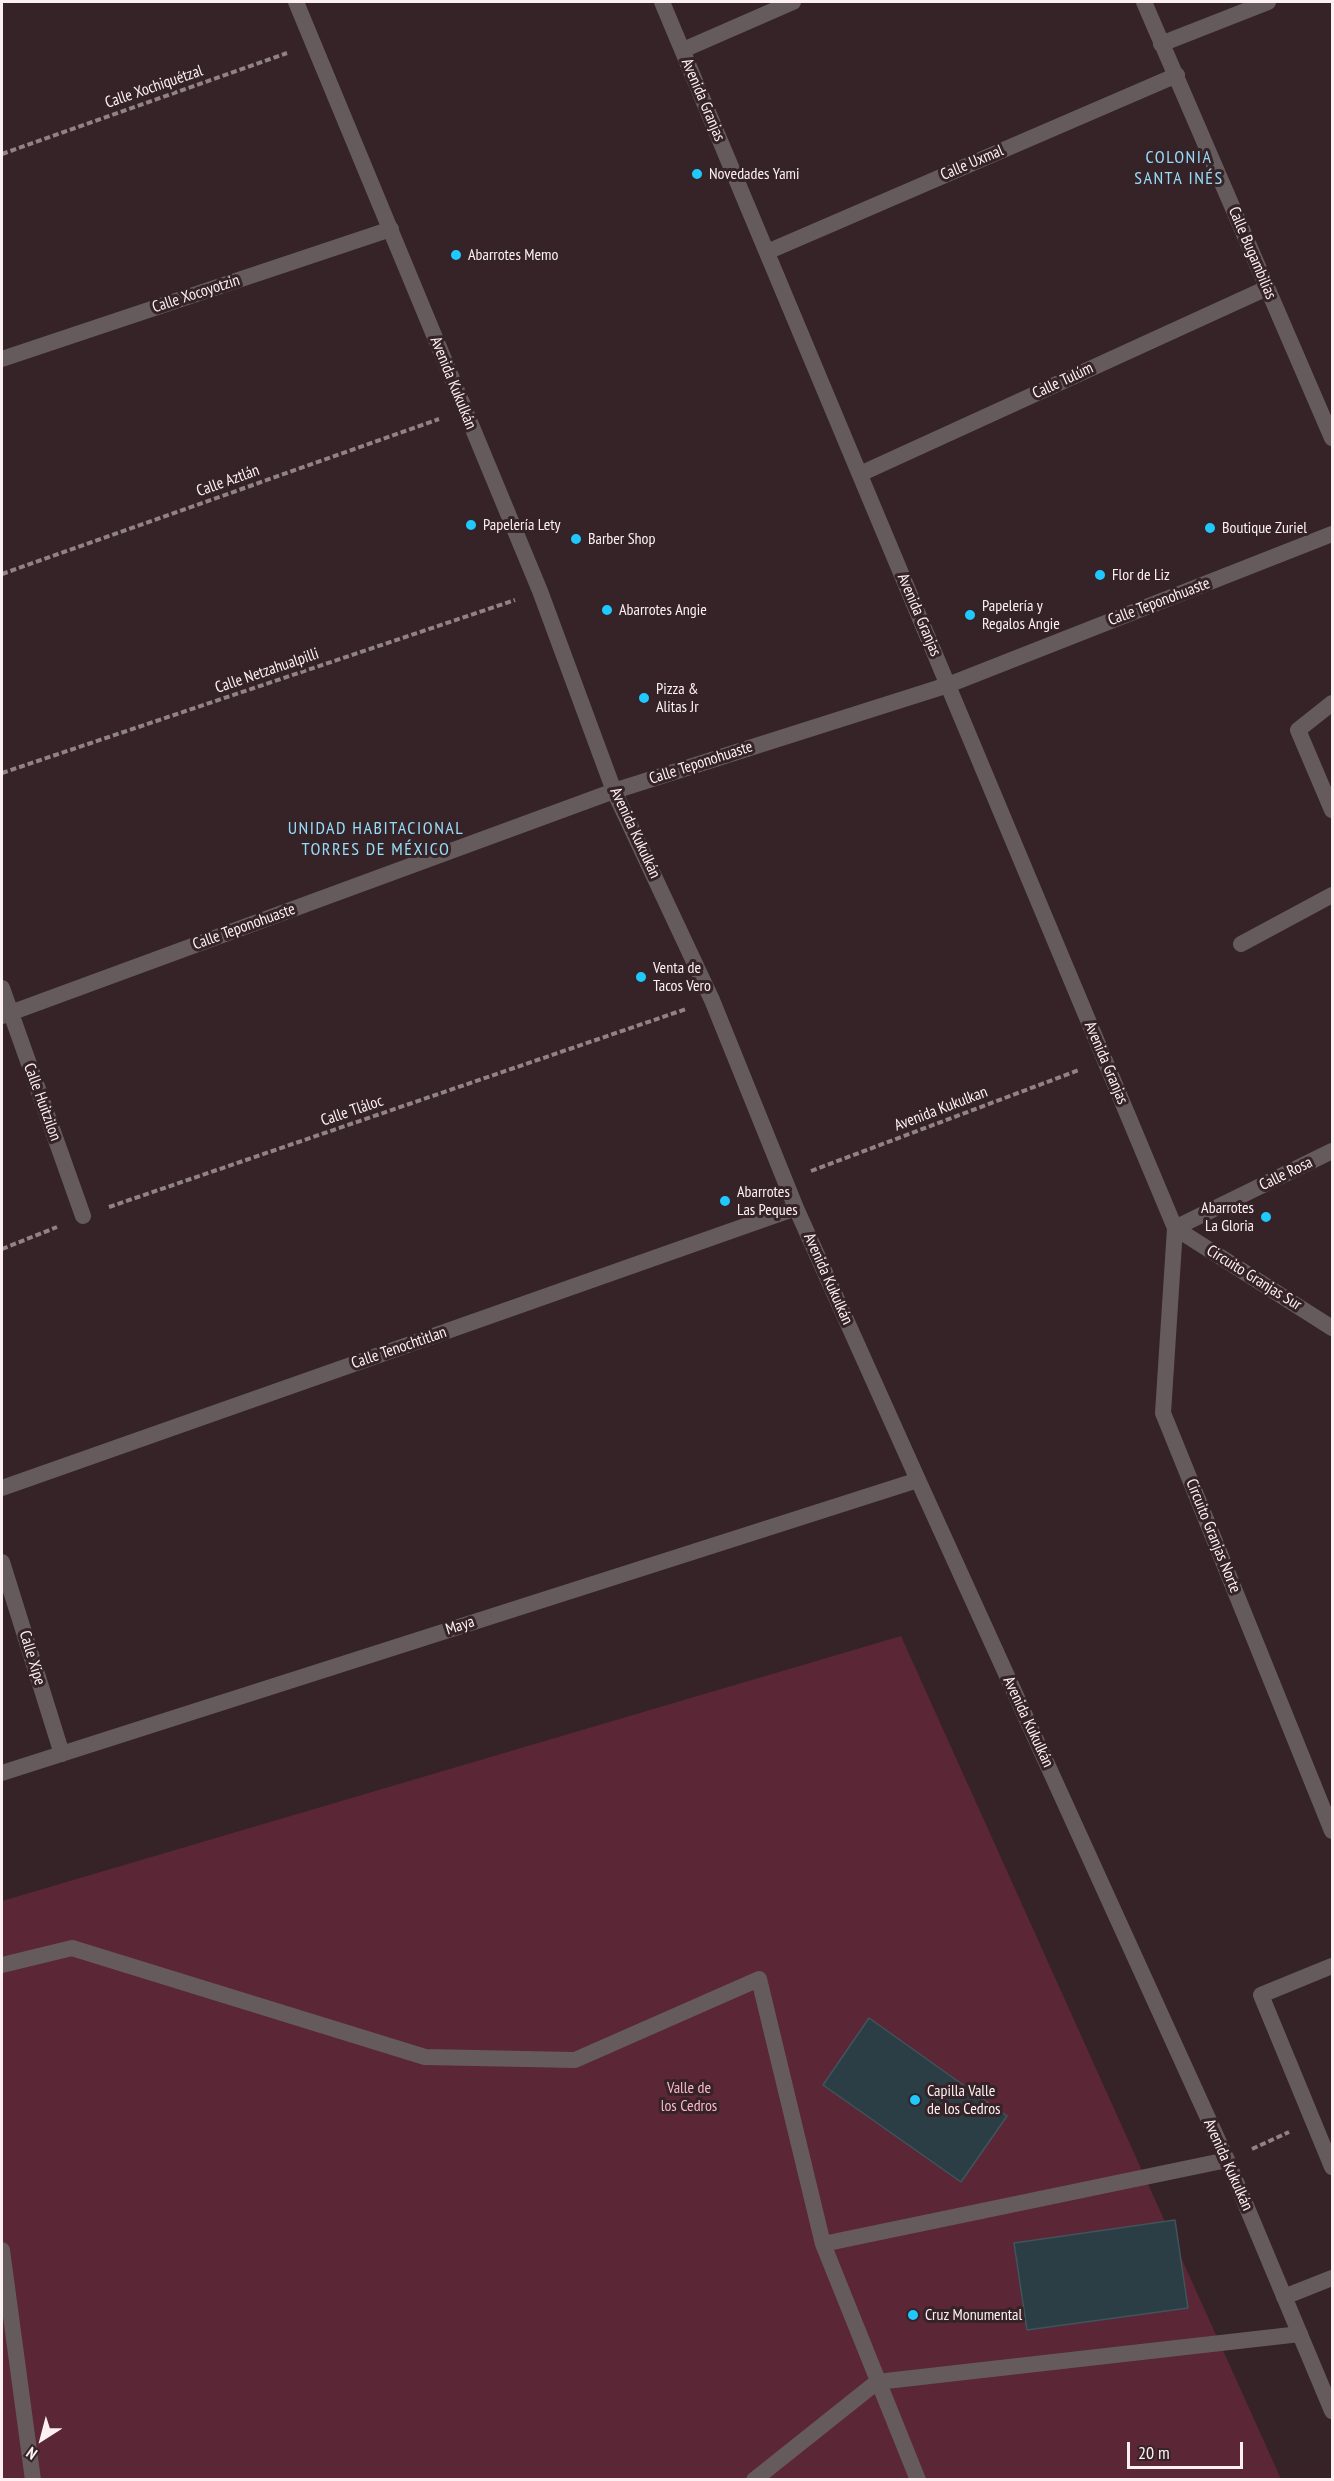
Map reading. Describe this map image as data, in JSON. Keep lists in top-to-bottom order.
{
  "streets": {
    "street": [
      "Avenida Granjas",
      "Calle Uxmal",
      "Calle Bugambilias",
      "Calle Xocoyotzin",
      "Calle Tulúm",
      "Avenida Kukulkán",
      "Calle Teponohuaste",
      "Calle Huitzilon",
      "Calle Rosa",
      "Circuito Granjas Sur",
      "Calle Tenochtitlan",
      "Circuito Granjas Norte",
      "Maya",
      "Calle Xipe"
    ],
    "path": [
      "Calle Xochiquétzal",
      "Calle Aztlán",
      "Calle Netzahualpilli",
      "Avenida Kukulkan",
      "Calle Tláloc"
    ]
  },
  "crossings": [
    ["Calle Xochiquétzal", "Avenida Kukulkán"],
    ["Avenida Granjas", "Calle Uxmal"],
    ["Avenida Granjas", "Calle Tulúm"],
    ["Avenida Granjas", "Calle Teponohuaste"],
    ["Avenida Granjas", "Avenida Kukulkan"],
    ["Avenida Granjas", "Calle Rosa"],
    ["Avenida Granjas", "Circuito Granjas Sur"],
    ["Avenida Granjas", "Circuito Granjas Norte"],
    ["Calle Uxmal", "Calle Bugambilias"],
    ["Calle Bugambilias", "Calle Tulúm"],
    ["Calle Xocoyotzin", "Avenida Kukulkán"],
    ["Avenida Kukulkán", "Calle Aztlán"],
    ["Avenida Kukulkán", "Calle Teponohuaste"],
    ["Avenida Kukulkán", "Calle Netzahualpilli"],
    ["Avenida Kukulkán", "Avenida Kukulkan"],
    ["Avenida Kukulkán", "Calle Tláloc"],
    ["Avenida Kukulkán", "Calle Tenochtitlan"],
    ["Avenida Kukulkán", "Maya"],
    ["Calle Teponohuaste", "Calle Huitzilon"],
    ["Calle Huitzilon", "Calle Tláloc"],
    ["Calle Rosa", "Circuito Granjas Sur"],
    ["Calle Rosa", "Circuito Granjas Norte"],
    ["Circuito Granjas Sur", "Circuito Granjas Norte"],
    ["Maya", "Calle Xipe"]
  ],
  "districts": ["COLONIA SANTA INÉS", "UNIDAD HABITACIONAL TORRES DE MÉXICO"],
  "parks": ["Valle de los Cedros"],
  "places": [
    "Novedades Yami",
    "Abarrotes Memo",
    "Papelería Lety",
    "Boutique Zuriel",
    "Barber Shop",
    "Flor de Liz",
    "Abarrotes Angie",
    "Papelería y Regalos Angie",
    "Pizza & Alitas Jr",
    "Venta de Tacos Vero",
    "Abarrotes Las Peques",
    "Abarrotes La Gloria",
    "Capilla Valle de los Cedros",
    "Cruz Monumental"
  ],
  "scale_bar": "20 m",
  "north": "bottom left"
}
